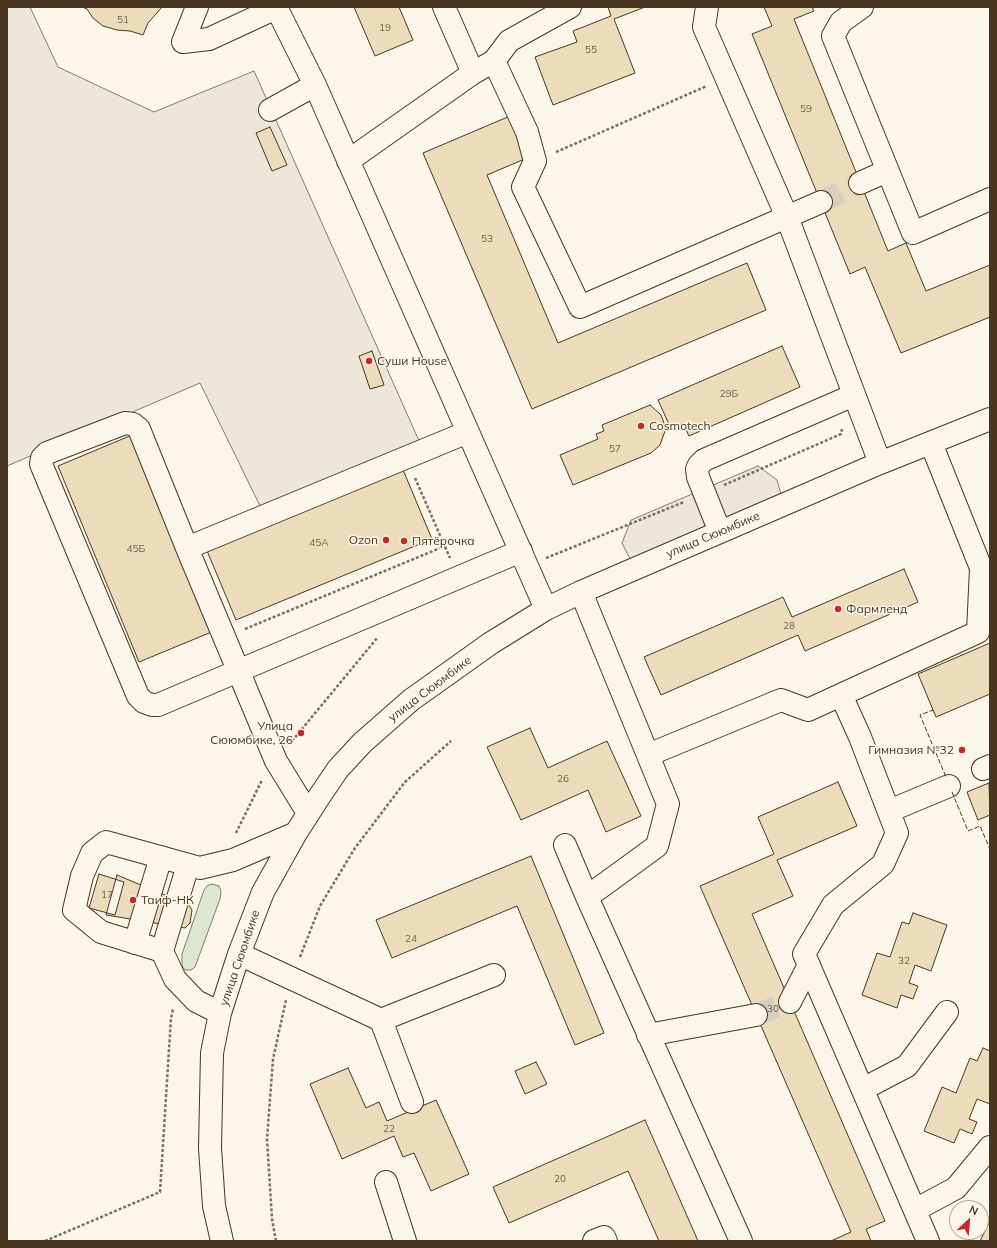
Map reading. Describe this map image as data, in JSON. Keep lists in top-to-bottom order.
{
  "streets": {
    "street": ["улица Сююмбике"]
  },
  "places": [
    "Суши House",
    "Cosmotech",
    "Ozon",
    "Пятёрочка",
    "Фармленд",
    "Улица Сююмбике, 26",
    "Гимназия №32",
    "Таиф-НК"
  ],
  "house_numbers": [
    "51",
    "19",
    "55",
    "59",
    "53",
    "29Б",
    "57",
    "45А",
    "45Б",
    "28",
    "26",
    "17",
    "24",
    "32",
    "30",
    "22",
    "20"
  ],
  "north": "top right"
}
